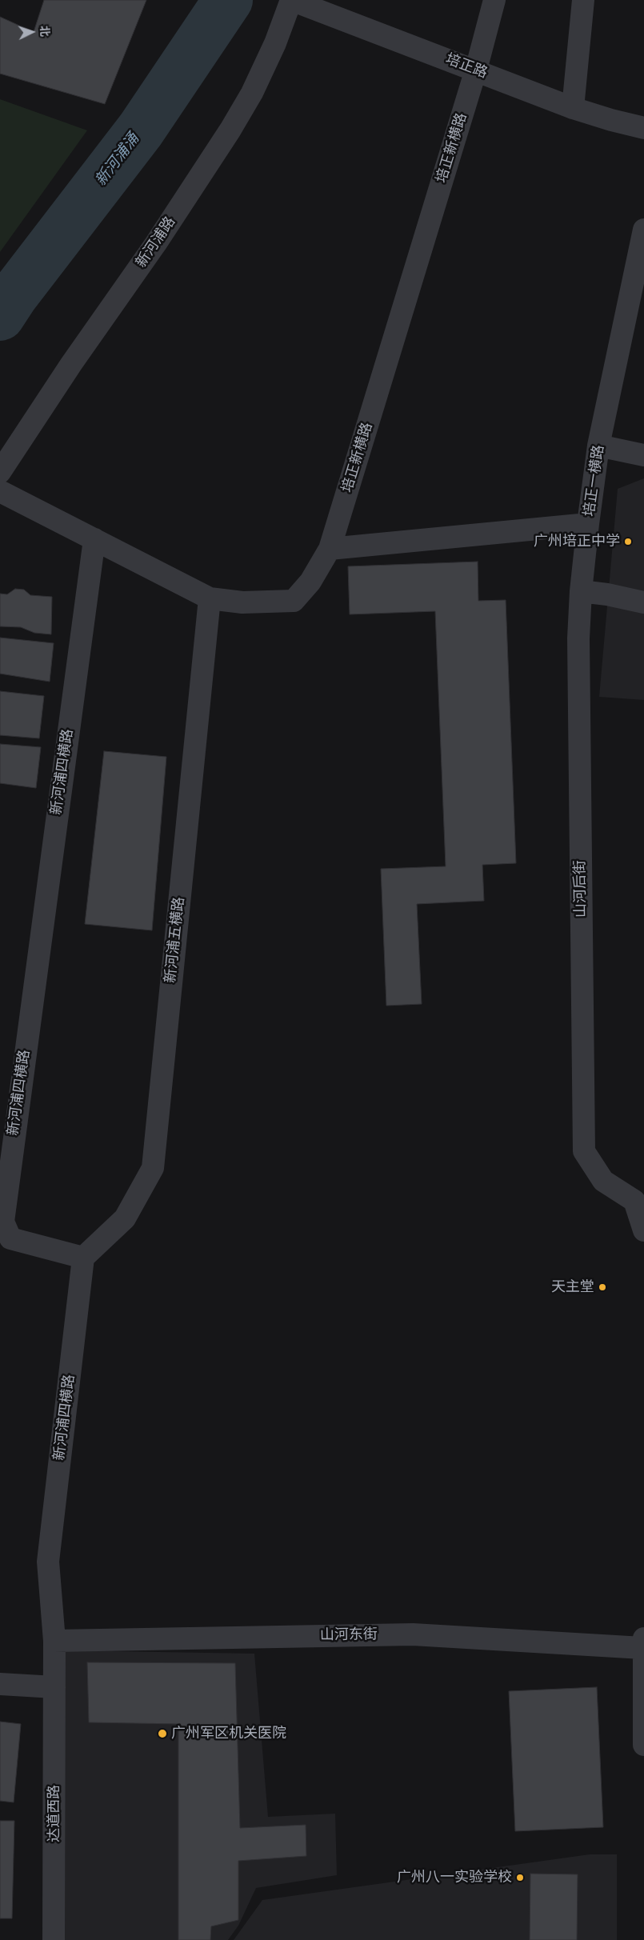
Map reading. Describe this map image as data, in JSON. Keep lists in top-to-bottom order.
{
  "streets": {
    "street": [
      "培正路",
      "培正新横路",
      "新河浦路",
      "培正一横路",
      "新河浦四横路",
      "山河后街",
      "新河浦五横路",
      "山河东街",
      "达道西路"
    ]
  },
  "crossings": [
    ["培正路", "培正新横路"],
    ["培正路", "新河浦路"],
    ["培正新横路", "培正一横路"],
    ["培正新横路", "新河浦四横路"],
    ["培正新横路", "新河浦五横路"],
    ["培正一横路", "山河后街"],
    ["新河浦四横路", "新河浦五横路"],
    ["新河浦四横路", "山河东街"],
    ["新河浦四横路", "达道西路"]
  ],
  "water": ["新河浦涌"],
  "places": [
    "广州培正中学",
    "天主堂",
    "广州军区机关医院",
    "广州八一实验学校"
  ],
  "north": "right"
}
